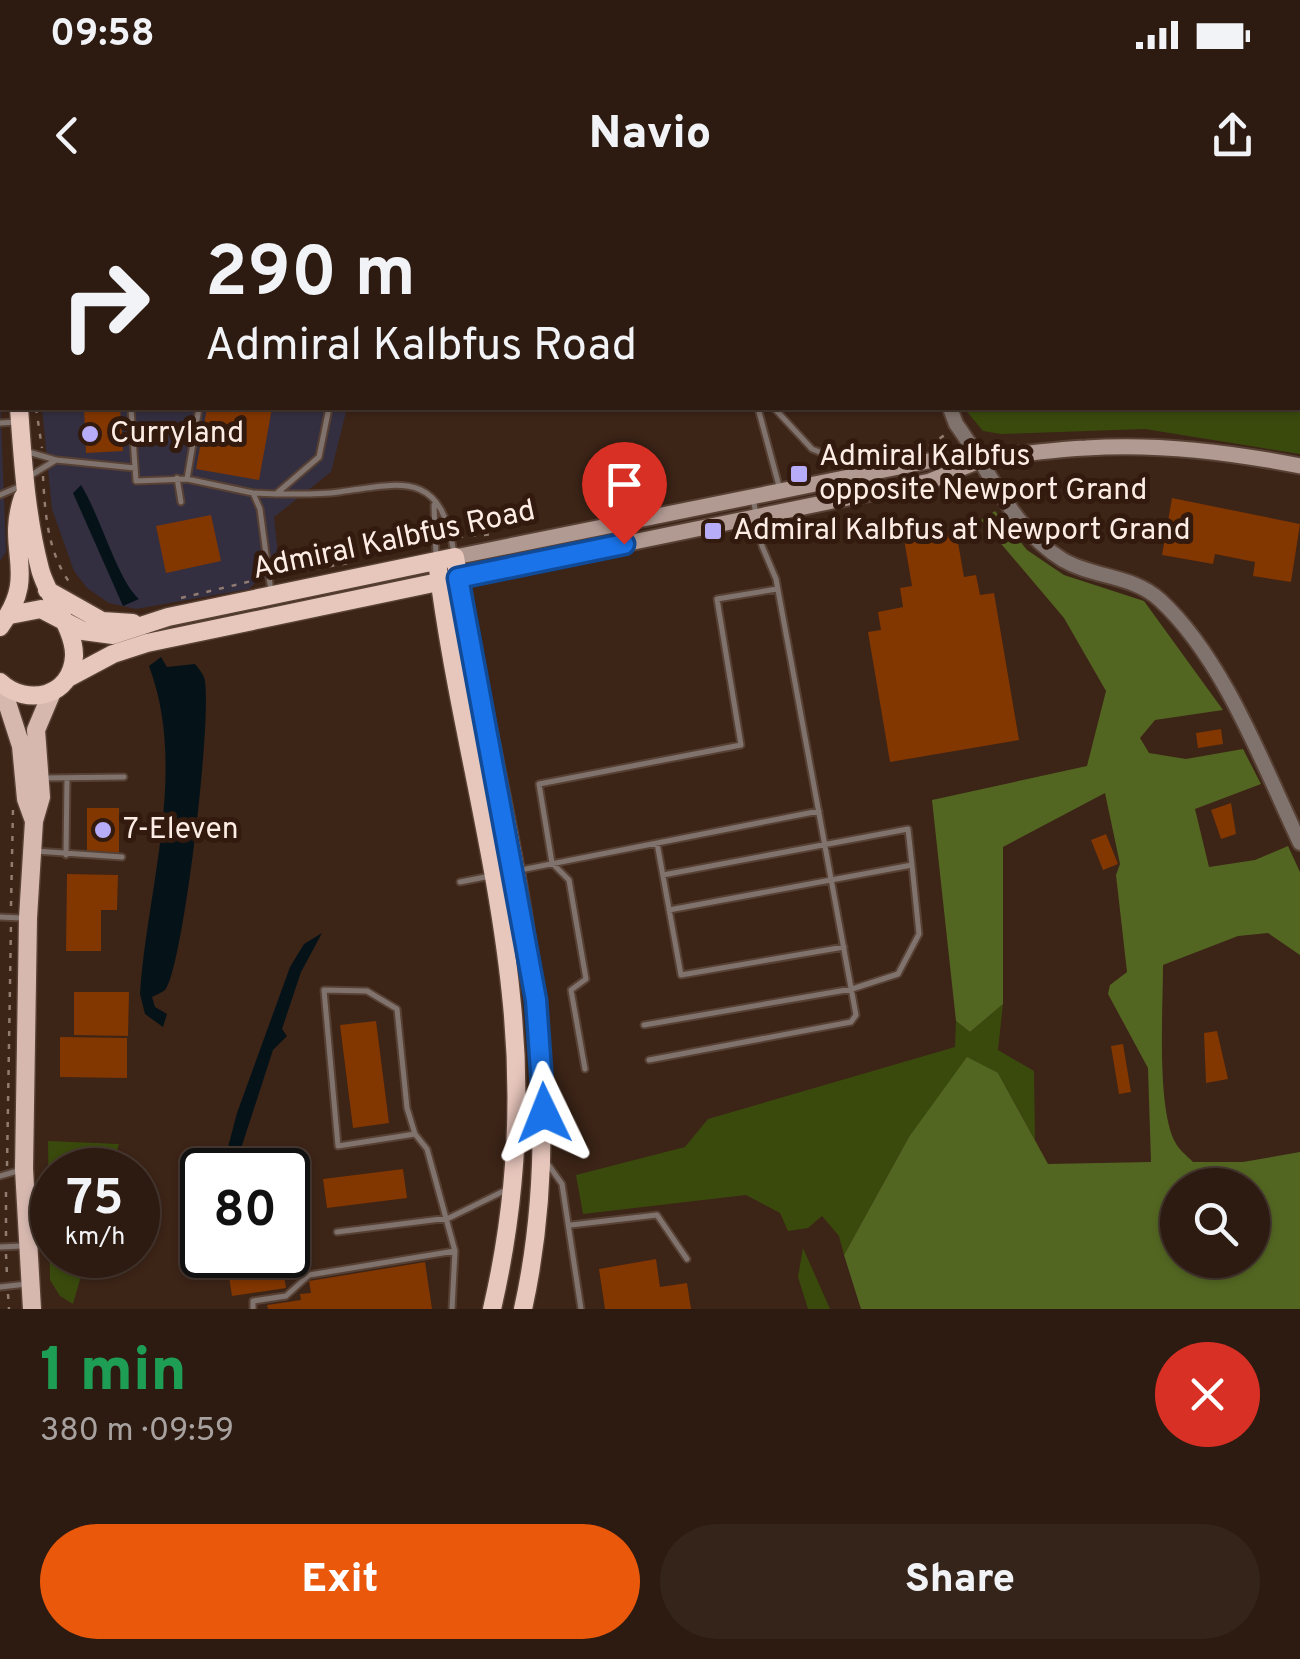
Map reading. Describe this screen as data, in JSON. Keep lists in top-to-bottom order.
{
  "streets": {
    "highway": ["Admiral Kalbfus Road"]
  },
  "places": {
    "other": ["Curryland", "7-Eleven"],
    "transit": ["Admiral Kalbfus opposite Newport Grand", "Admiral Kalbfus at Newport Grand"]
  },
  "page": {
    "status": "09:58",
    "header": "Navio",
    "turn": ["290 m", "Admiral Kalbfus Road"],
    "speed": "75 km/h",
    "limit": "80",
    "heading": ["1 min", "380 m · 09:59"],
    "buttons": ["Exit", "Share"]
  }
}
